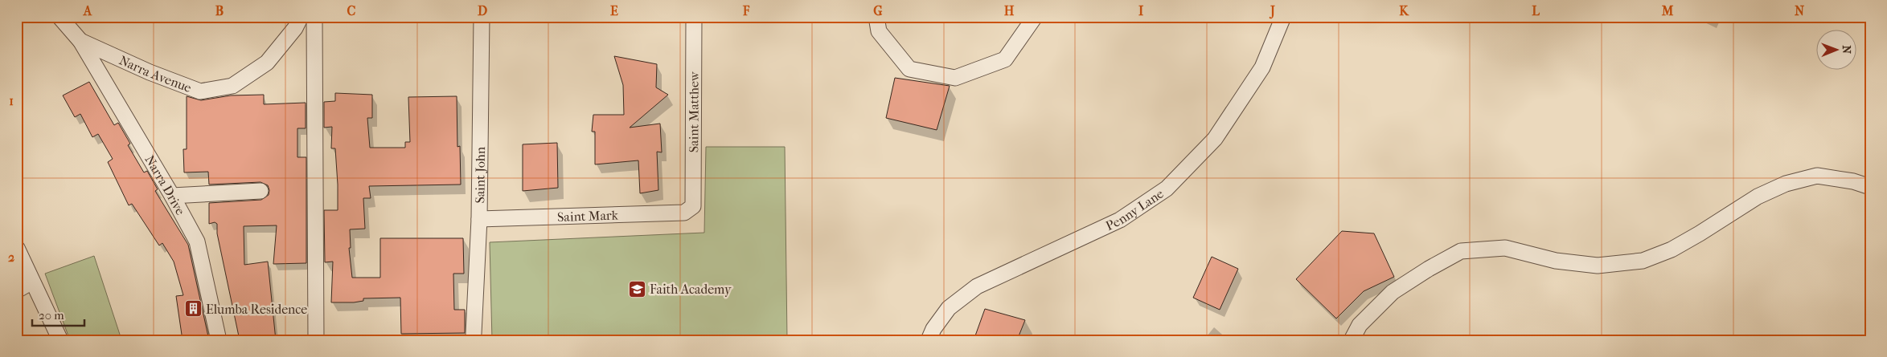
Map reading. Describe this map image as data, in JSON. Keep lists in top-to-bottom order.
{
  "streets": {
    "street": [
      "Narra Avenue",
      "Saint Matthew",
      "Saint John",
      "Narra Drive",
      "Penny Lane",
      "Saint Mark"
    ]
  },
  "crossings": [
    ["Narra Avenue", "Narra Drive"],
    ["Saint Matthew", "Saint Mark"],
    ["Saint John", "Saint Mark"]
  ],
  "places": {
    "school or university": ["Faith Academy"],
    "building": ["Elumba Residence"]
  },
  "scale_bar": "20 m",
  "north": "right",
  "grid": {
    "columns": [
      "A",
      "B",
      "C",
      "D",
      "E",
      "F",
      "G",
      "H",
      "I",
      "J",
      "K",
      "L",
      "M",
      "N"
    ],
    "rows": ["1", "2"]
  }
}
